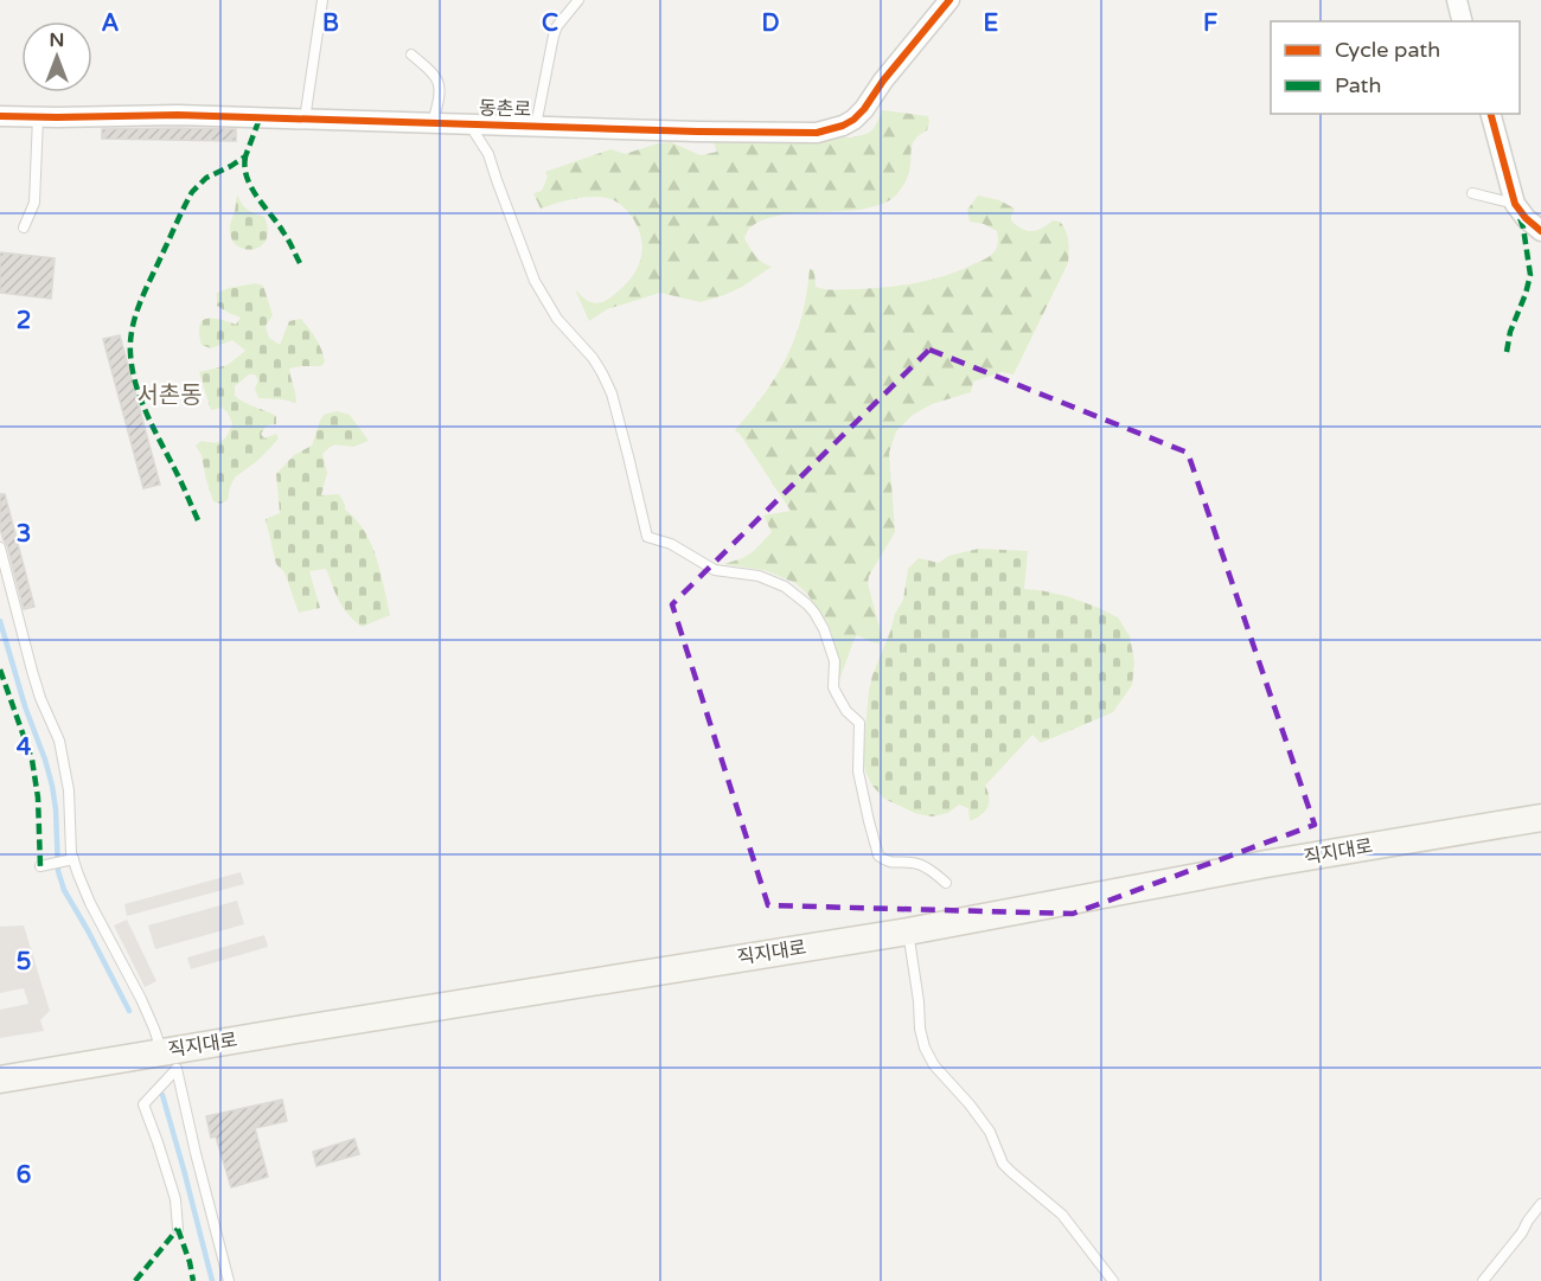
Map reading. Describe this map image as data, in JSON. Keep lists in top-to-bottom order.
{
  "streets": {
    "main road": ["직지대로"],
    "street": ["동촌로"]
  },
  "districts": ["서촌동"],
  "legend": ["Cycle path", "Path"],
  "north": "top",
  "grid": {
    "columns": [
      "A",
      "B",
      "C",
      "D",
      "E",
      "F"
    ],
    "rows": [
      "2",
      "3",
      "4",
      "5",
      "6"
    ]
  }
}
